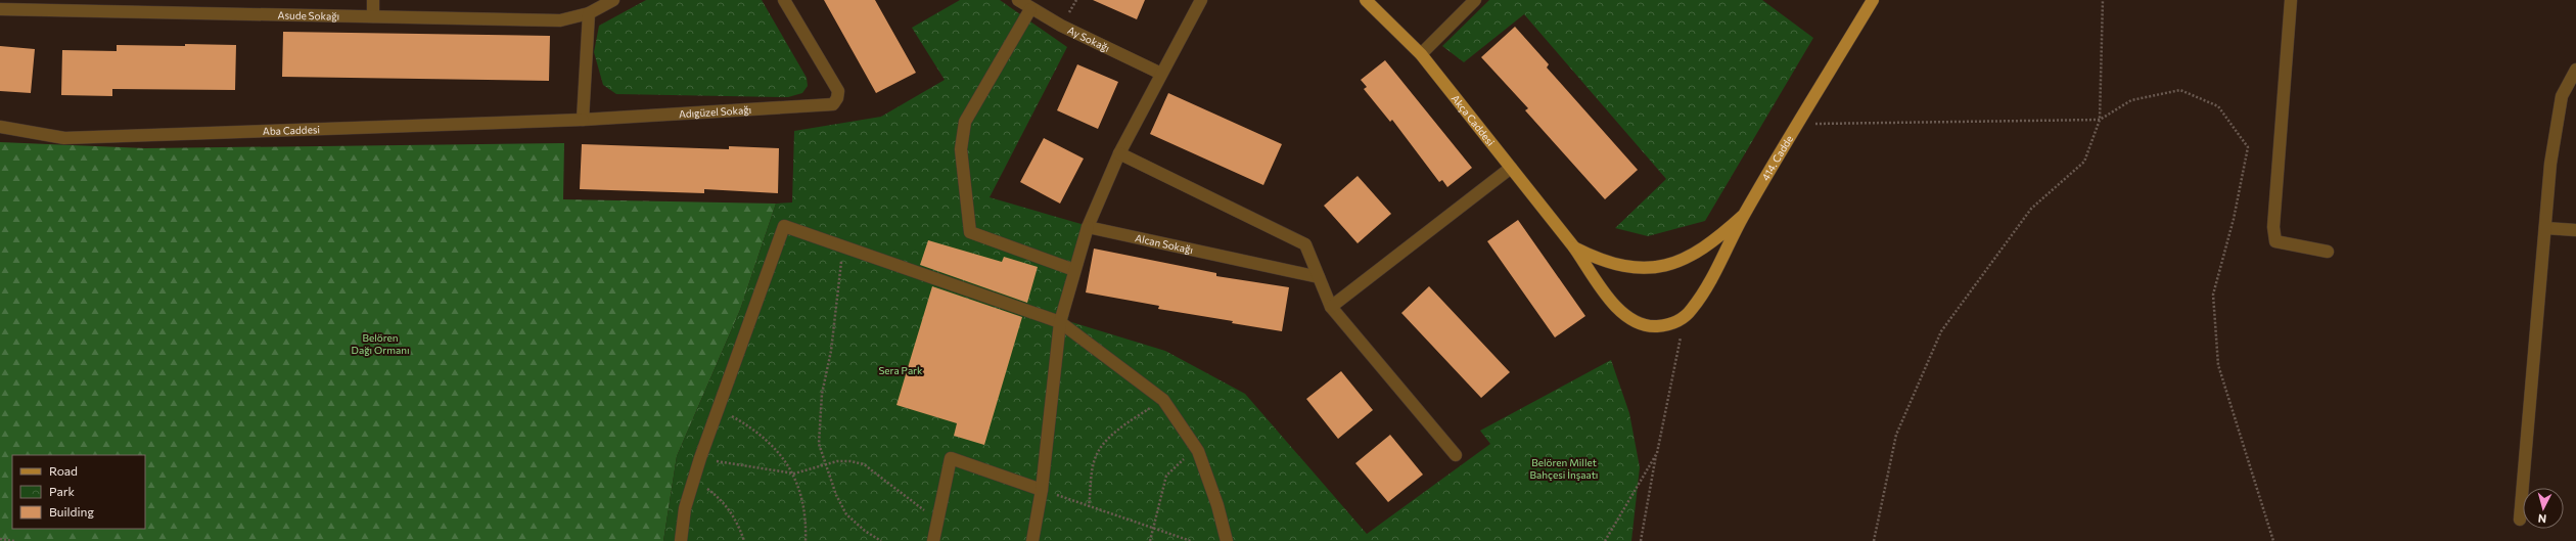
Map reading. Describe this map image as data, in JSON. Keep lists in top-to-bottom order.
{
  "streets": {
    "main road": ["Akça Caddesi", "414. Cadde"],
    "street": [
      "Asude Sokağı",
      "Ay Sokağı",
      "Adıgüzel Sokağı",
      "Aba Caddesi",
      "Alcan Sokağı"
    ]
  },
  "crossings": [
    ["Adıgüzel Sokağı", "Aba Caddesi"],
    ["Akça Caddesi", "414. Cadde"]
  ],
  "parks": ["Belören Dağı Ormanı", "Sera Park", "Belören Millet Bahçesi İnşaatı"],
  "legend": ["Road", "Park", "Building"],
  "north": "bottom"
}
